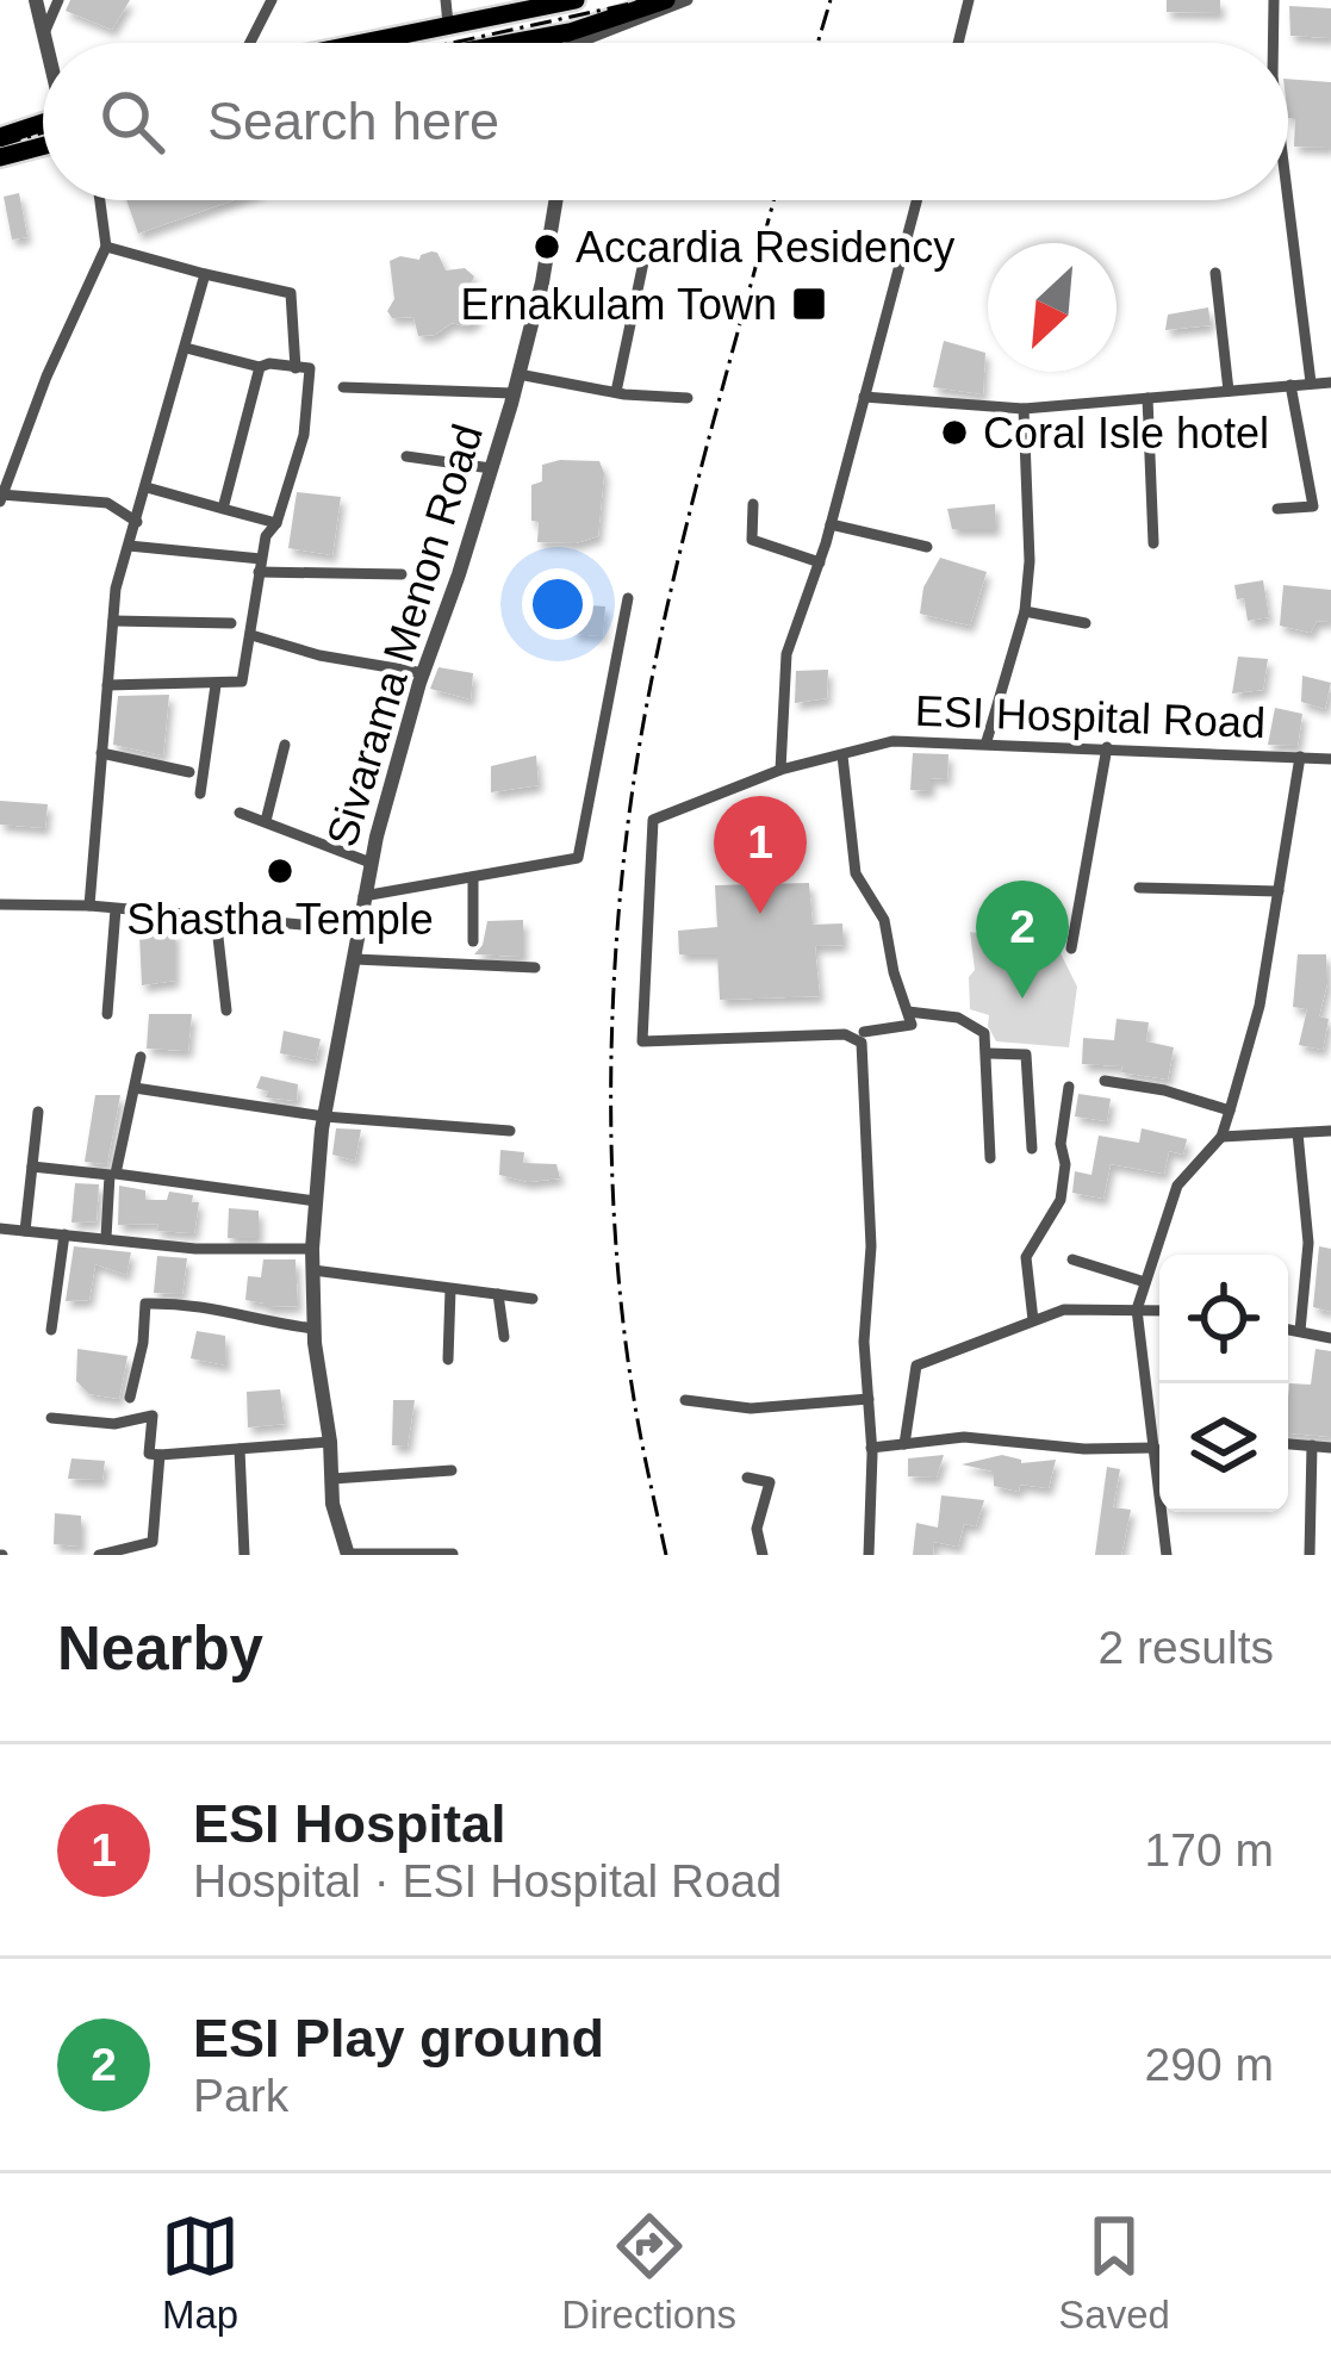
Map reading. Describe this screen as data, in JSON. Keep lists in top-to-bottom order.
{
  "streets": {
    "street": ["Sivarama Menon Road", "ESI Hospital Road"]
  },
  "places": {
    "other": ["Accardia Residency", "Coral Isle hotel", "Shastha Temple"],
    "transit": ["Ernakulam Town"]
  },
  "north": "bottom left",
  "page": {
    "search": "Search here",
    "pins": ["1", "2"],
    "heading": ["Nearby", "2 results"],
    "list": [
      {
        "mark": "1",
        "name": "ESI Hospital",
        "note": "Hospital · ESI Hospital Road",
        "value": "170 m"
      },
      {
        "mark": "2",
        "name": "ESI Play ground",
        "note": "Park",
        "value": "290 m"
      }
    ],
    "nav": ["Map", "Directions", "Saved"]
  }
}
